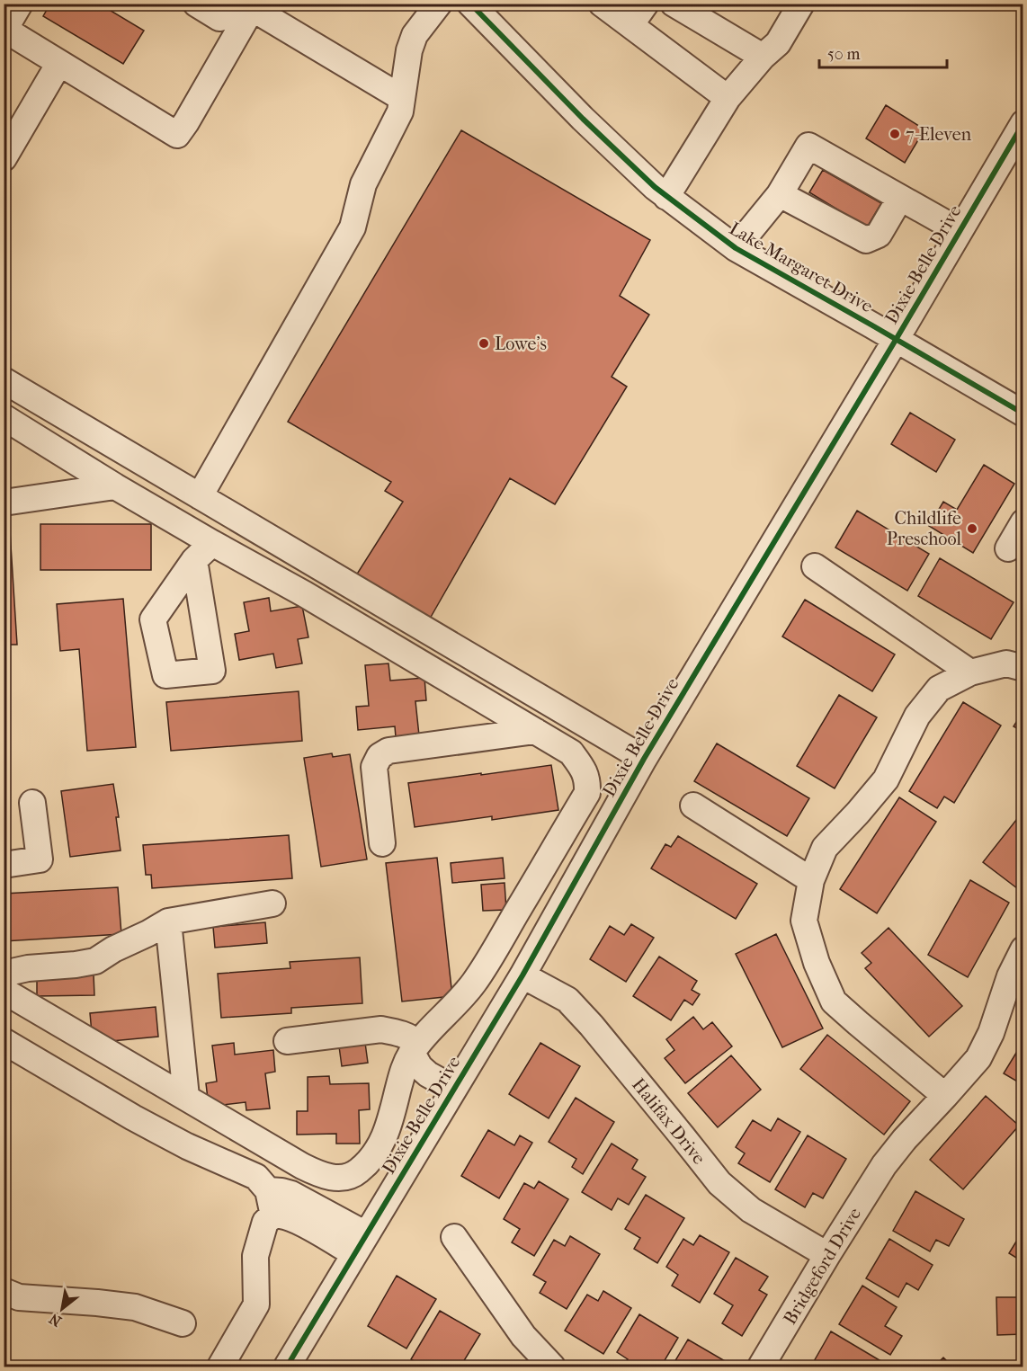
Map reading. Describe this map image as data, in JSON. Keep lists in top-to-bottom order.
{
  "streets": {
    "street": [
      "Dixie Belle Drive",
      "Lake Margaret Drive",
      "Halifax Drive",
      "Bridgeford Drive"
    ]
  },
  "crossings": [
    ["Dixie Belle Drive", "Lake Margaret Drive"],
    ["Dixie Belle Drive", "Halifax Drive"],
    ["Halifax Drive", "Bridgeford Drive"]
  ],
  "places": ["7-Eleven", "Lowe's", "Childlife Preschool"],
  "scale_bar": "50 m",
  "north": "bottom left"
}
